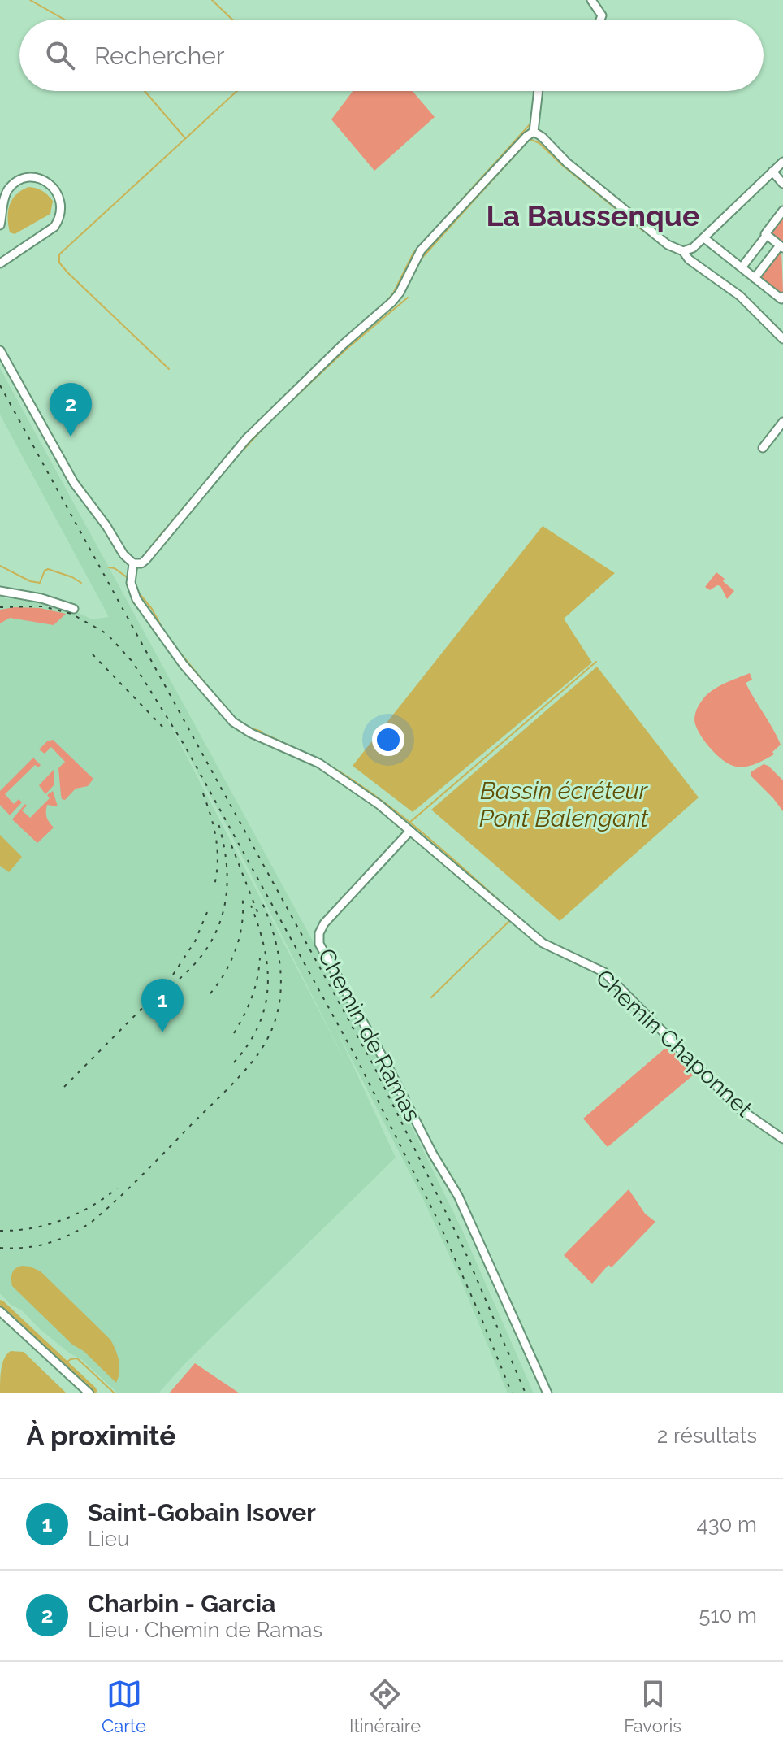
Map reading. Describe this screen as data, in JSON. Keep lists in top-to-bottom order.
{
  "streets": {
    "street": ["Chemin de Ramas", "Chemin Chaponnet"]
  },
  "crossings": [
    ["Chemin de Ramas", "Chemin Chaponnet"]
  ],
  "districts": ["La Baussenque"],
  "water": ["Bassin écréteur Pont Balengant"],
  "page": {
    "search": "Rechercher",
    "pins": ["2", "1"],
    "heading": ["À proximité", "2 résultats"],
    "list": [
      {
        "mark": "1",
        "name": "Saint-Gobain Isover",
        "note": "Lieu",
        "value": "430 m"
      },
      {
        "mark": "2",
        "name": "Charbin - Garcia",
        "note": "Lieu · Chemin de Ramas",
        "value": "510 m"
      }
    ],
    "nav": ["Carte", "Itinéraire", "Favoris"]
  }
}
